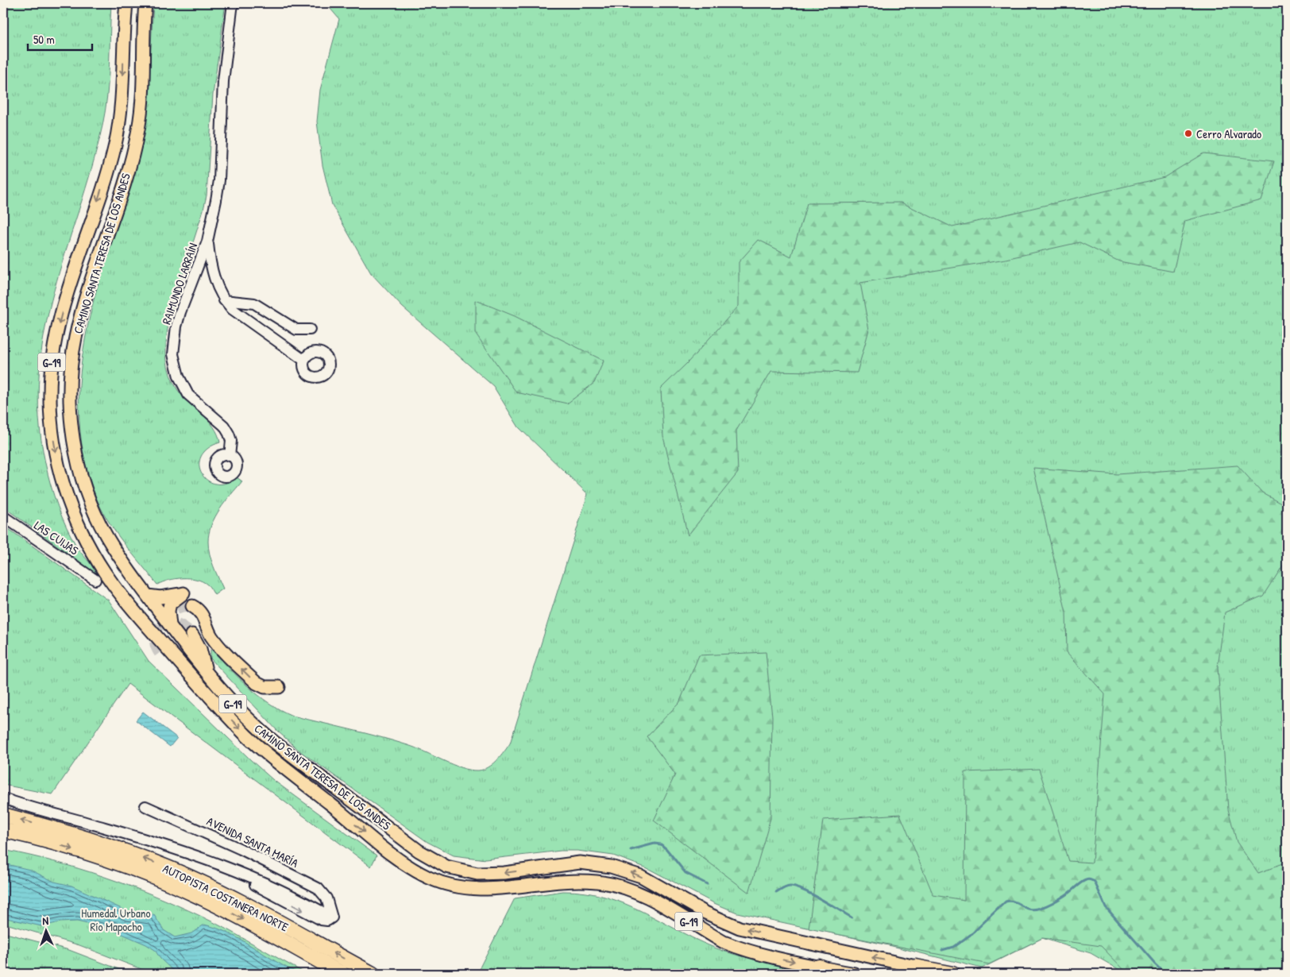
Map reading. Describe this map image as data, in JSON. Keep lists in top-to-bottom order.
{
  "streets": {
    "highway": ["AUTOPISTA COSTANERA NORTE"],
    "main road": ["CAMINO SANTA TERESA DE LOS ANDES", "G-19"],
    "street": ["RAIMUNDO LARRAÍN", "LAS CUIJAS", "AVENIDA SANTA MARÍA"]
  },
  "parks": ["Humedal Urbano Río Mapocho"],
  "places": ["Cerro Alvarado"],
  "scale_bar": "50 m",
  "north": "top"
}
